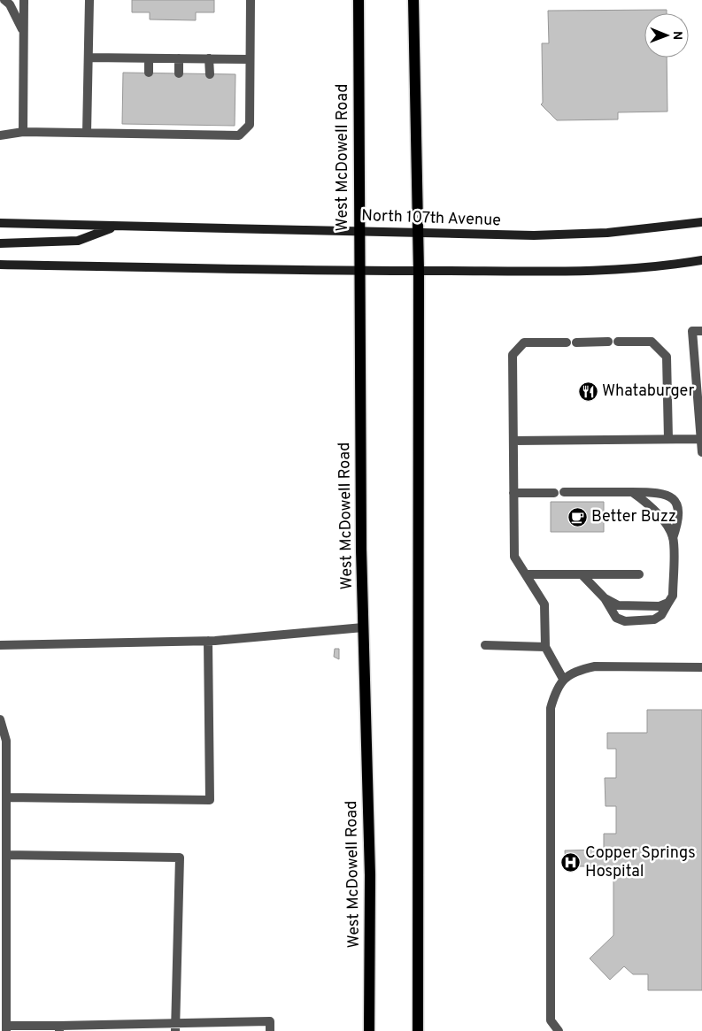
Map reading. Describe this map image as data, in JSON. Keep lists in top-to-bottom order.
{
  "streets": {
    "main road": ["West McDowell Road", "North 107th Avenue"]
  },
  "crossings": [
    ["West McDowell Road", "North 107th Avenue"]
  ],
  "places": {
    "restaurant": ["Whataburger"],
    "cafe": ["Better Buzz"],
    "hospital": ["Copper Springs Hospital"]
  },
  "north": "right"
}
